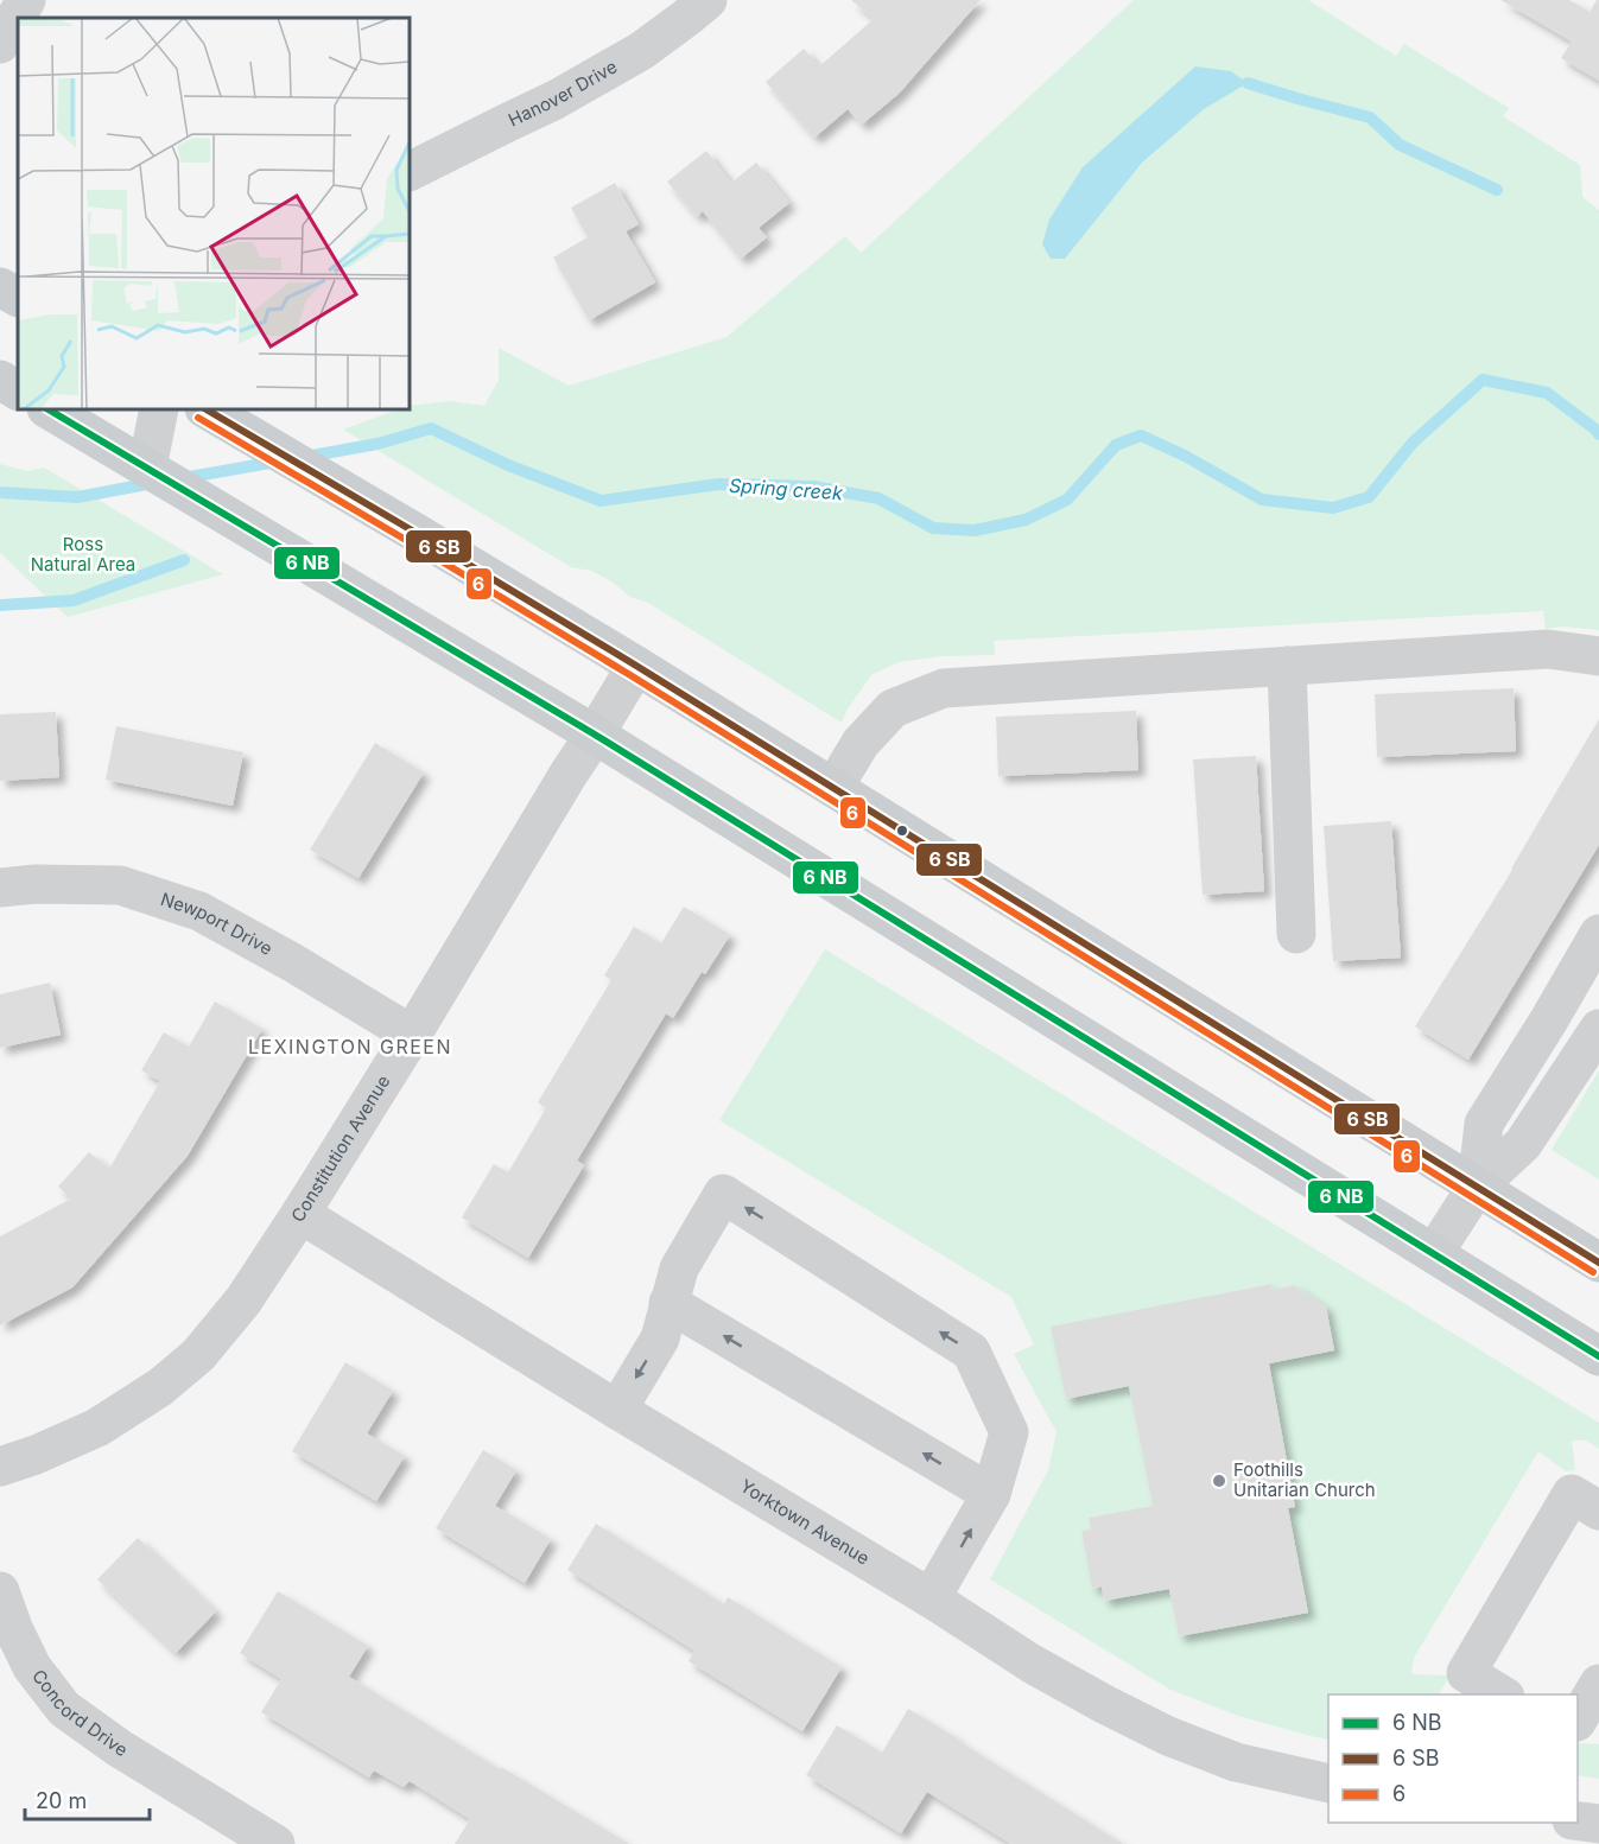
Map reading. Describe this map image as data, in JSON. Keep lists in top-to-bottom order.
{
  "streets": {
    "street": [
      "Hanover Drive",
      "Newport Drive",
      "Constitution Avenue",
      "Yorktown Avenue",
      "Concord Drive"
    ]
  },
  "crossings": [
    ["Newport Drive", "Constitution Avenue"],
    ["Constitution Avenue", "Yorktown Avenue"]
  ],
  "districts": ["LEXINGTON GREEN"],
  "water": ["Spring creek"],
  "parks": ["Ross Natural Area"],
  "places": ["Foothills Unitarian Church"],
  "lines": ["transit line 6"],
  "legend": ["6 NB", "6 SB", "6"],
  "scale_bar": "20 m"
}
